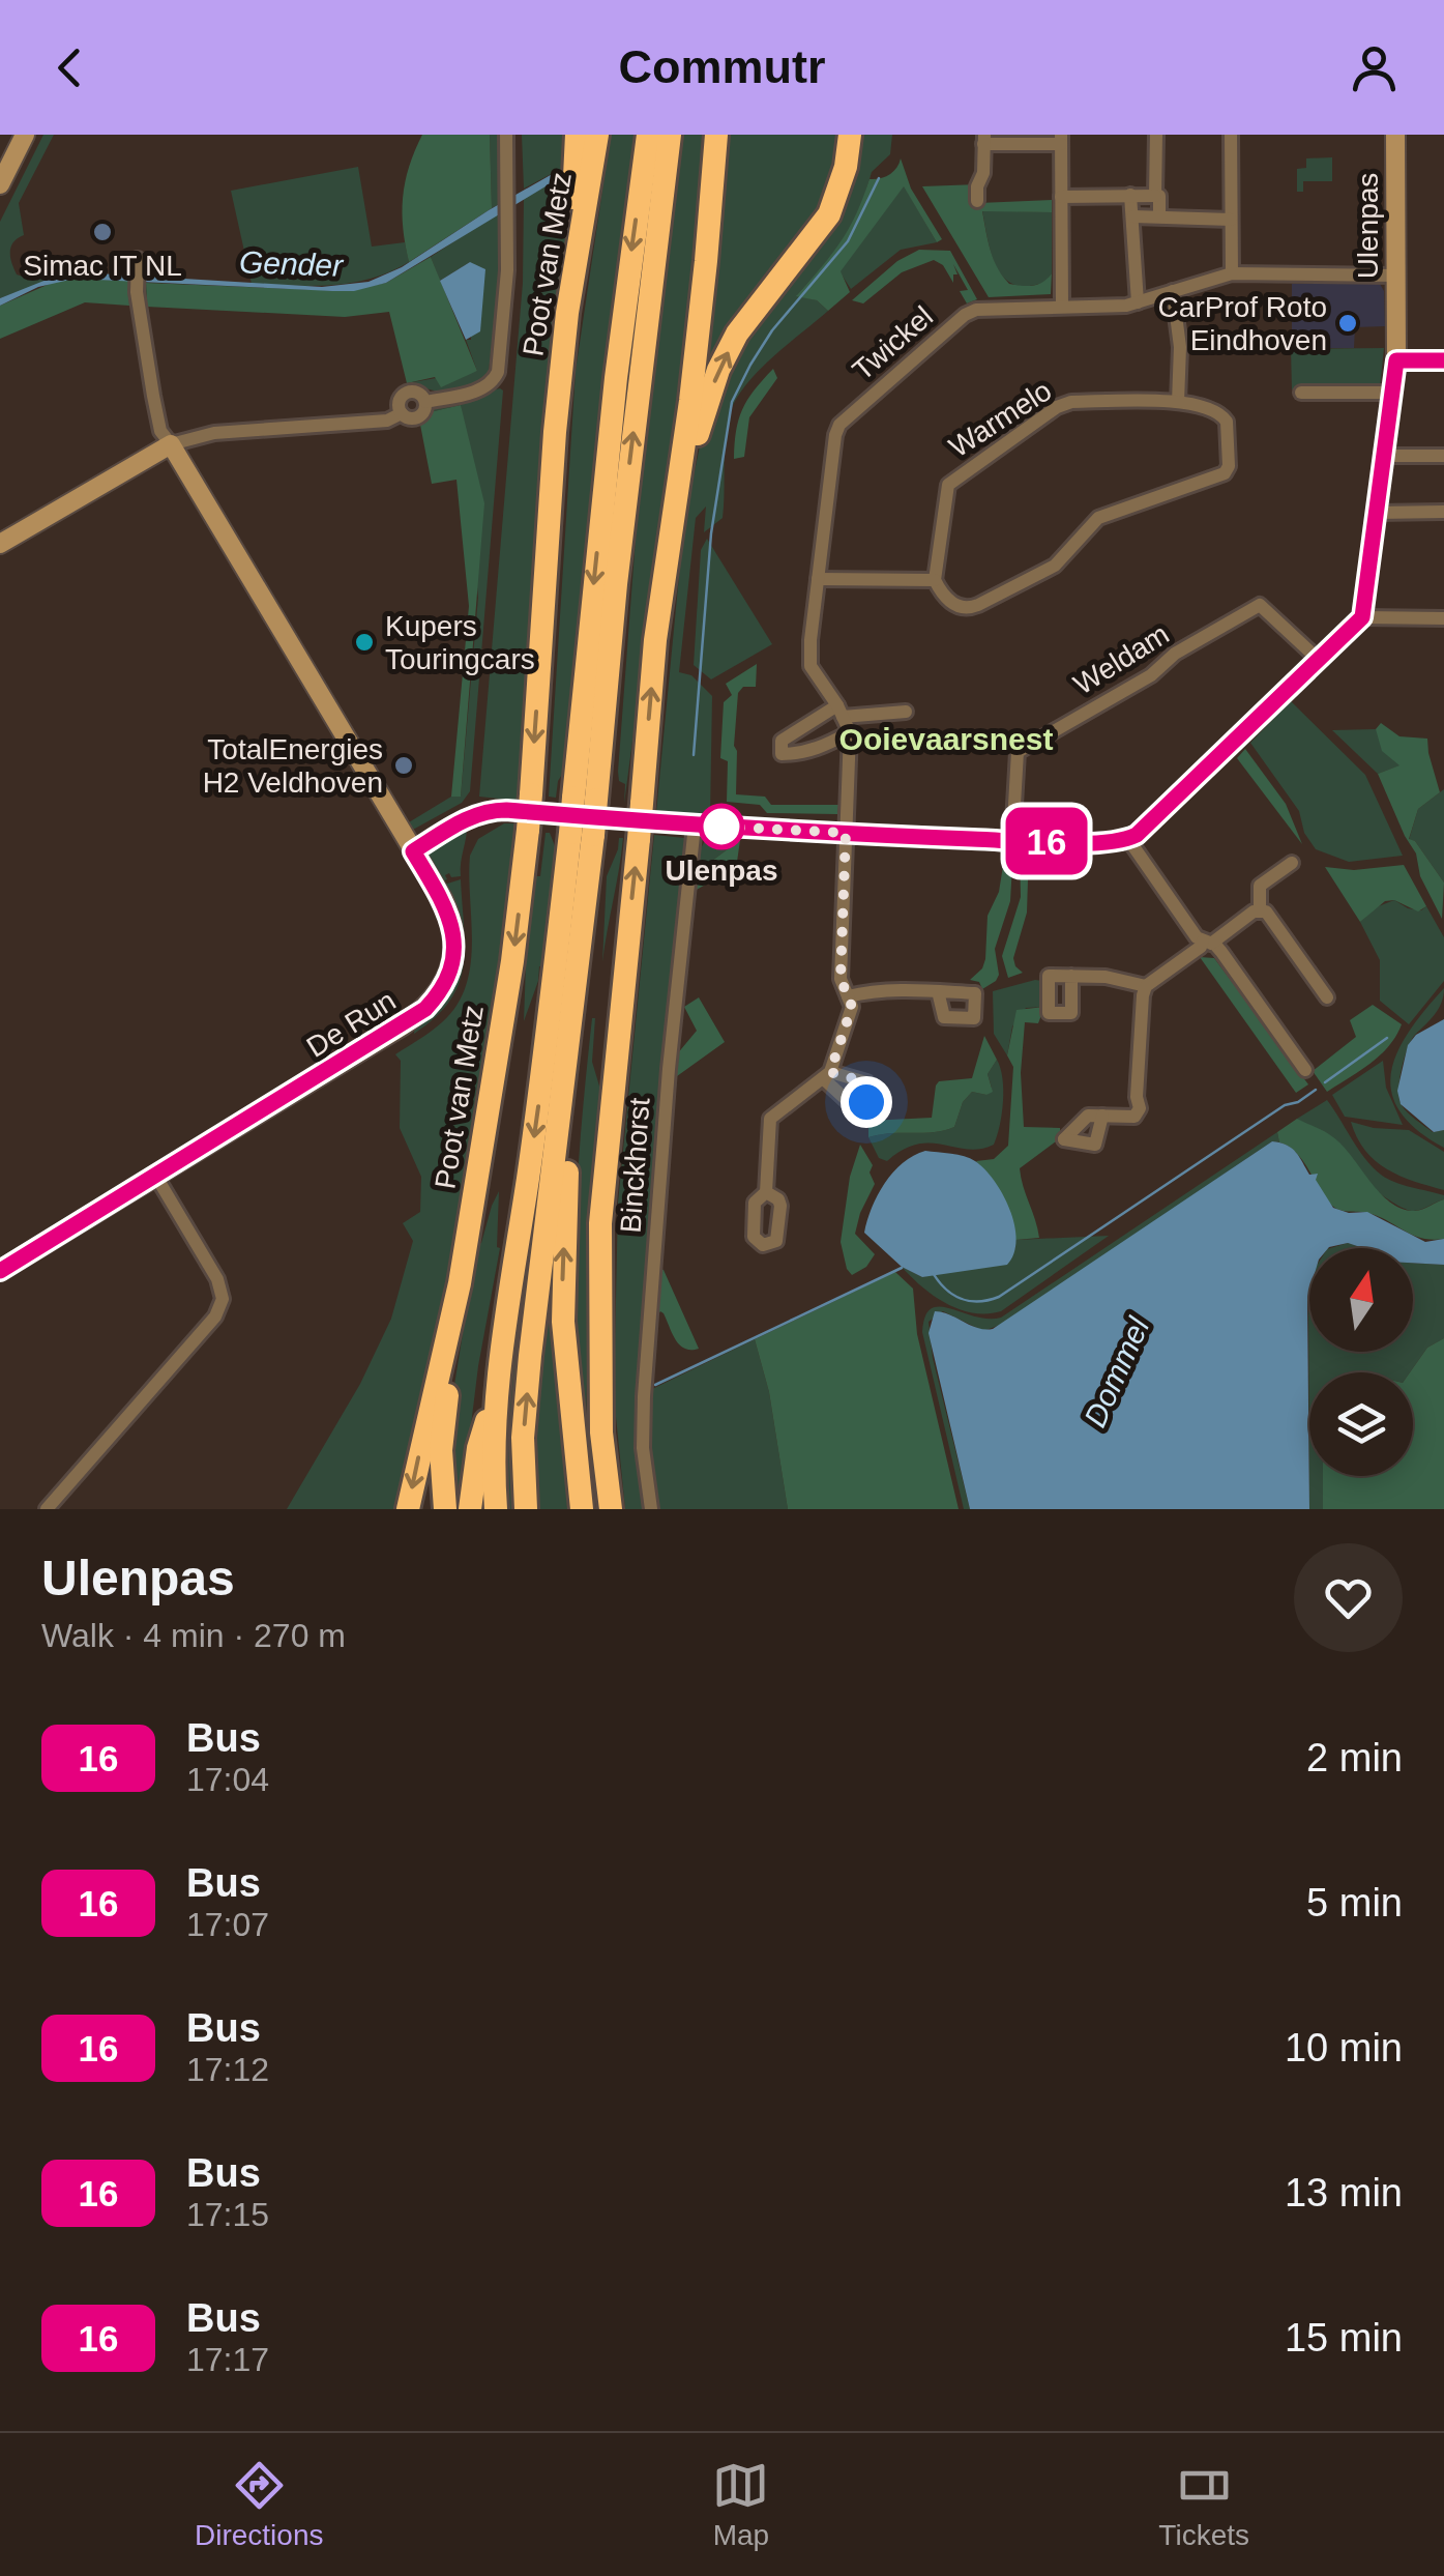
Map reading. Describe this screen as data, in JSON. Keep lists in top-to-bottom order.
{
  "streets": {
    "highway": ["Poot van Metz"],
    "street": [
      "Ulenpas",
      "Twickel",
      "Warmelo",
      "Weldam",
      "De Run",
      "Binckhorst"
    ]
  },
  "crossings": [
    ["Ulenpas", "Twickel"],
    ["Poot van Metz", "Binckhorst"]
  ],
  "districts": ["Ooievaarsnest"],
  "water": ["Gender", "Dommel"],
  "places": [
    "Simac IT NL",
    "CarProf Roto Eindhoven",
    "Kupers Touringcars",
    "TotalEnergies H2 Veldhoven",
    "Ulenpas"
  ],
  "lines": ["bus line 16"],
  "north": "top",
  "page": {
    "header": "Commutr",
    "on_map": "16",
    "heading": ["Ulenpas", "Walk · 4 min · 270 m"],
    "list": [
      {
        "mark": "16",
        "name": "Bus",
        "note": "17:04",
        "value": "2 min"
      },
      {
        "mark": "16",
        "name": "Bus",
        "note": "17:07",
        "value": "5 min"
      },
      {
        "mark": "16",
        "name": "Bus",
        "note": "17:12",
        "value": "10 min"
      },
      {
        "mark": "16",
        "name": "Bus",
        "note": "17:15",
        "value": "13 min"
      },
      {
        "mark": "16",
        "name": "Bus",
        "note": "17:17",
        "value": "15 min"
      }
    ],
    "tabs": ["Directions", "Map", "Tickets"]
  }
}
